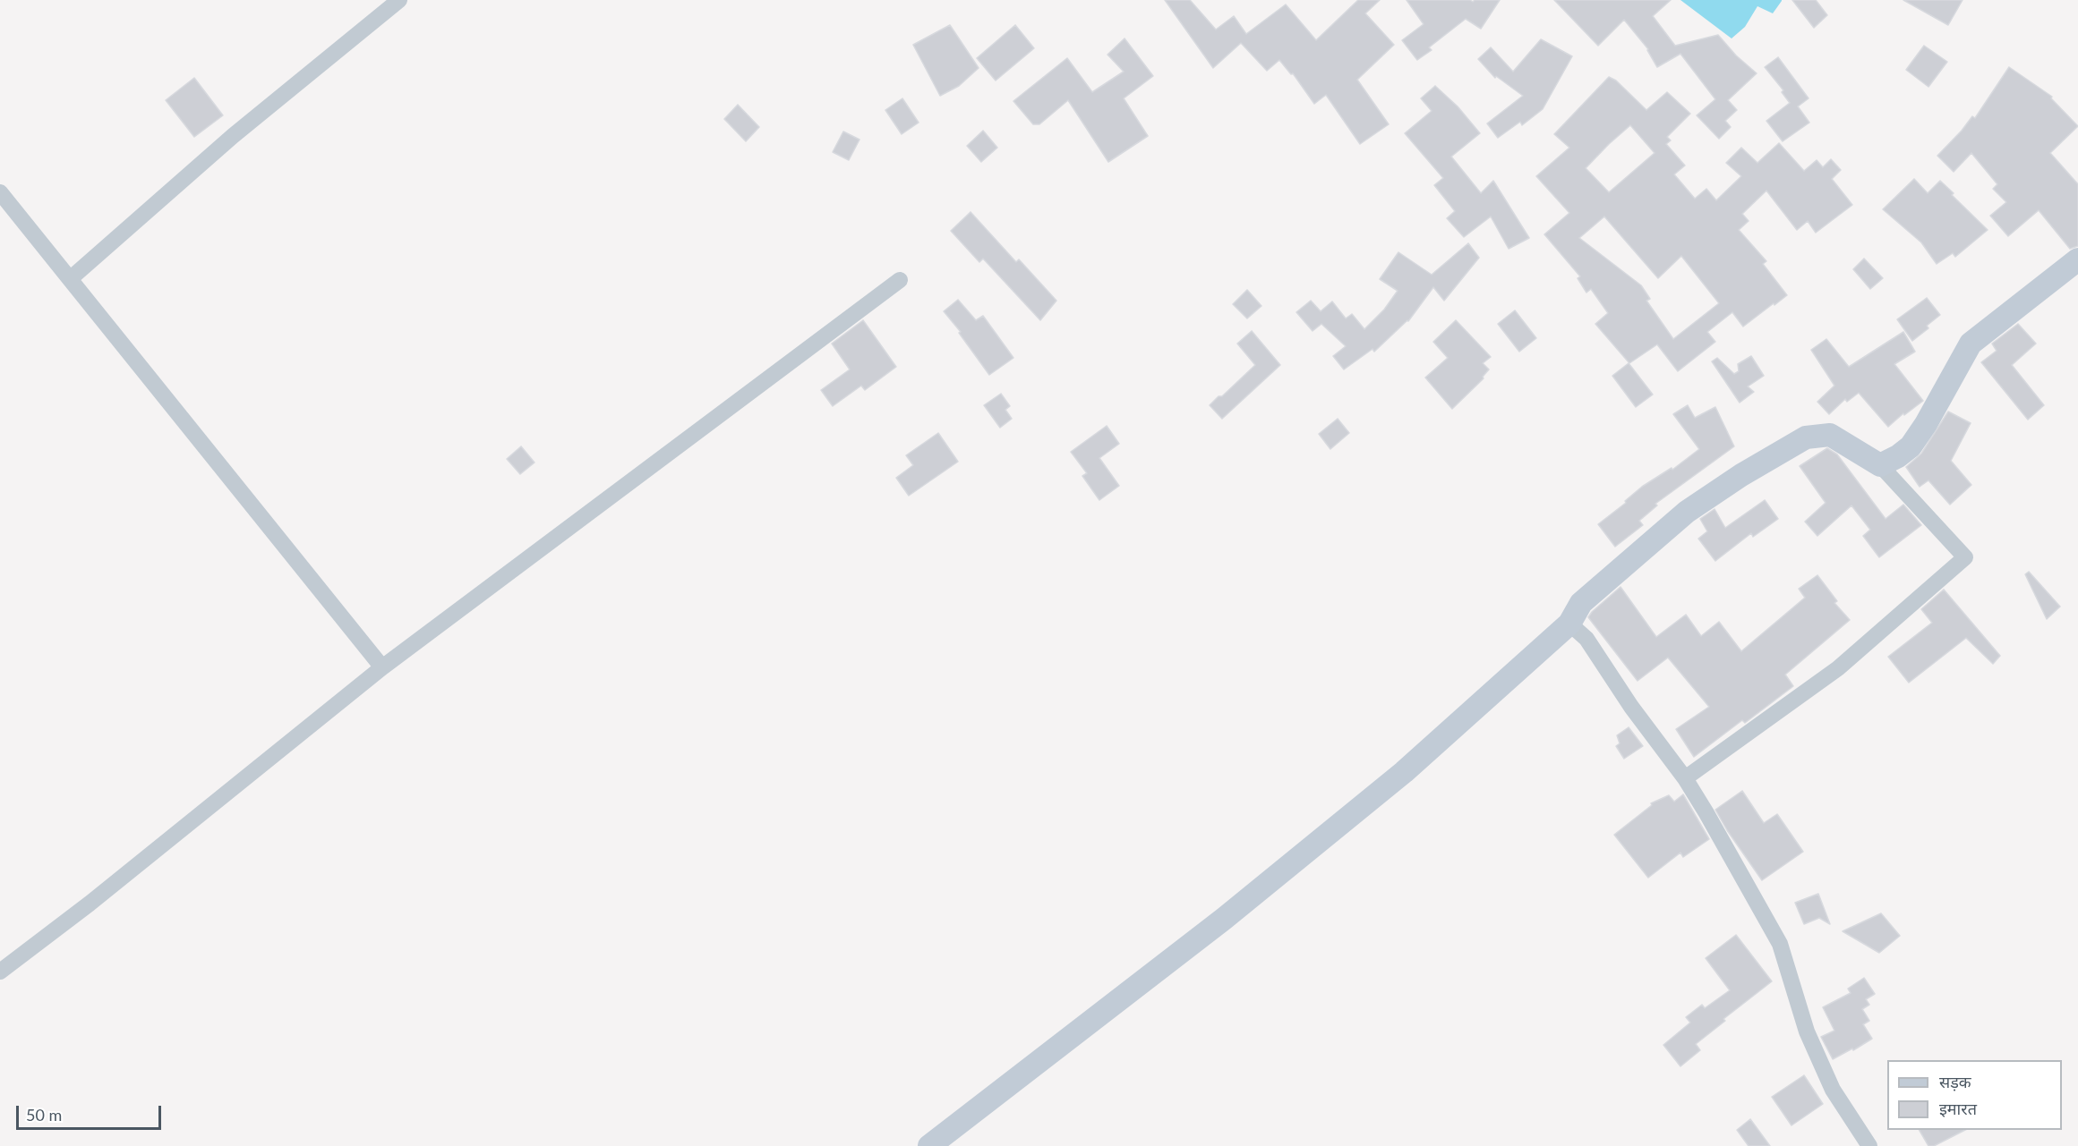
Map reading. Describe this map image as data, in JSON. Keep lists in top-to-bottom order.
{
  "legend": ["सड़क", "इमारत"],
  "scale_bar": "50 m"
}
